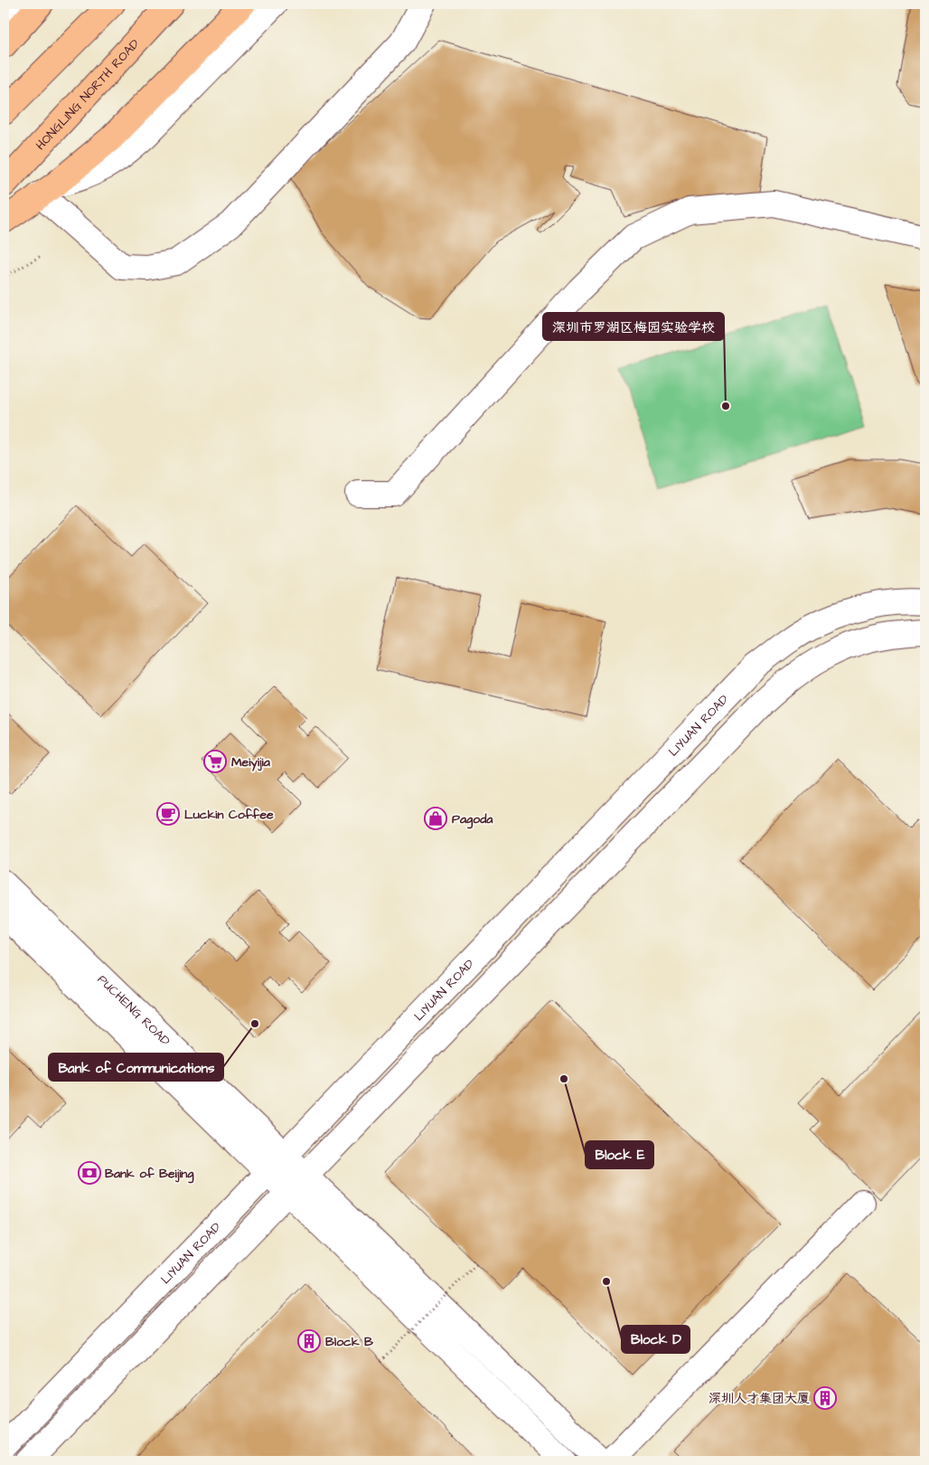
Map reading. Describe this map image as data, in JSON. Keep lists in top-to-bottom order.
{
  "streets": {
    "main road": ["HONGLING NORTH ROAD"],
    "street": ["LIYUAN ROAD", "PUCHENG ROAD"]
  },
  "crossings": [
    ["LIYUAN ROAD", "PUCHENG ROAD"]
  ],
  "places": {
    "other": [
      "深圳市罗湖区梅园实验学校",
      "Bank of Communications",
      "Block E",
      "Block D"
    ],
    "supermarket": ["Meiyijia"],
    "cafe": ["Luckin Coffee"],
    "shop": ["Pagoda"],
    "bank": ["Bank of Beijing"],
    "building": ["Block B", "深圳人才集团大厦"]
  }
}
